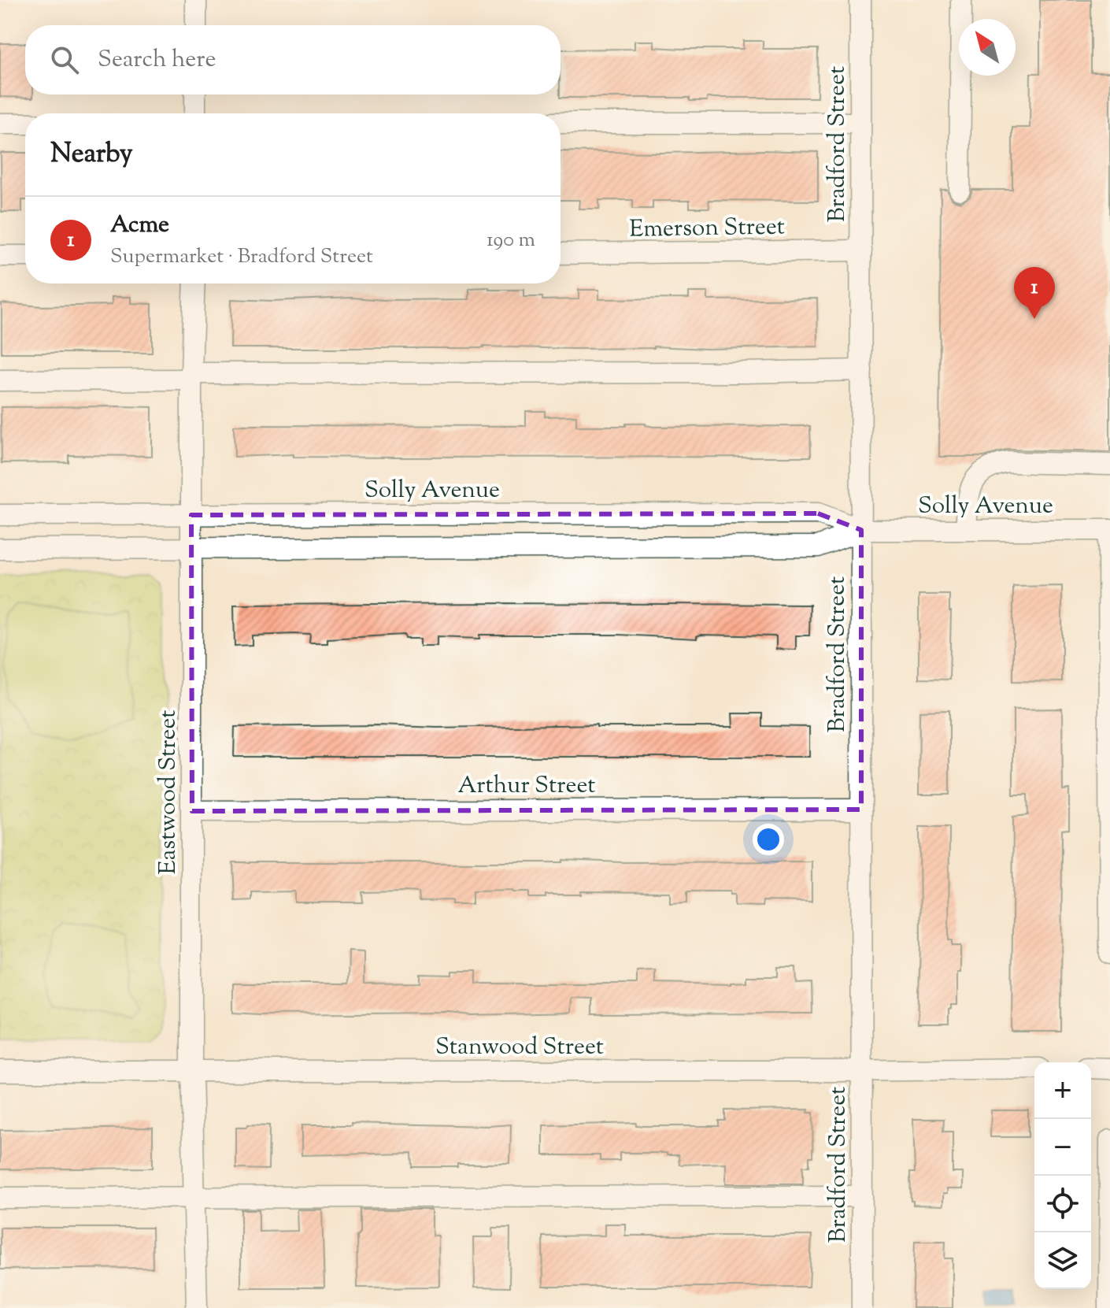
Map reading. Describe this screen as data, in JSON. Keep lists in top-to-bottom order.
{
  "streets": {
    "street": [
      "Bradford Street",
      "Emerson Street",
      "Solly Avenue",
      "Arthur Street",
      "Eastwood Street",
      "Stanwood Street"
    ]
  },
  "crossings": [
    ["Bradford Street", "Emerson Street"],
    ["Bradford Street", "Solly Avenue"],
    ["Bradford Street", "Arthur Street"],
    ["Bradford Street", "Stanwood Street"],
    ["Solly Avenue", "Eastwood Street"],
    ["Arthur Street", "Eastwood Street"],
    ["Eastwood Street", "Stanwood Street"]
  ],
  "north": "top left",
  "page": {
    "search": "Search here",
    "heading": "Nearby",
    "list": [
      {
        "mark": "1",
        "name": "Acme",
        "note": "Supermarket · Bradford Street",
        "value": "190 m"
      }
    ],
    "pins": "1",
    "map_buttons": ["+", "−"]
  }
}
